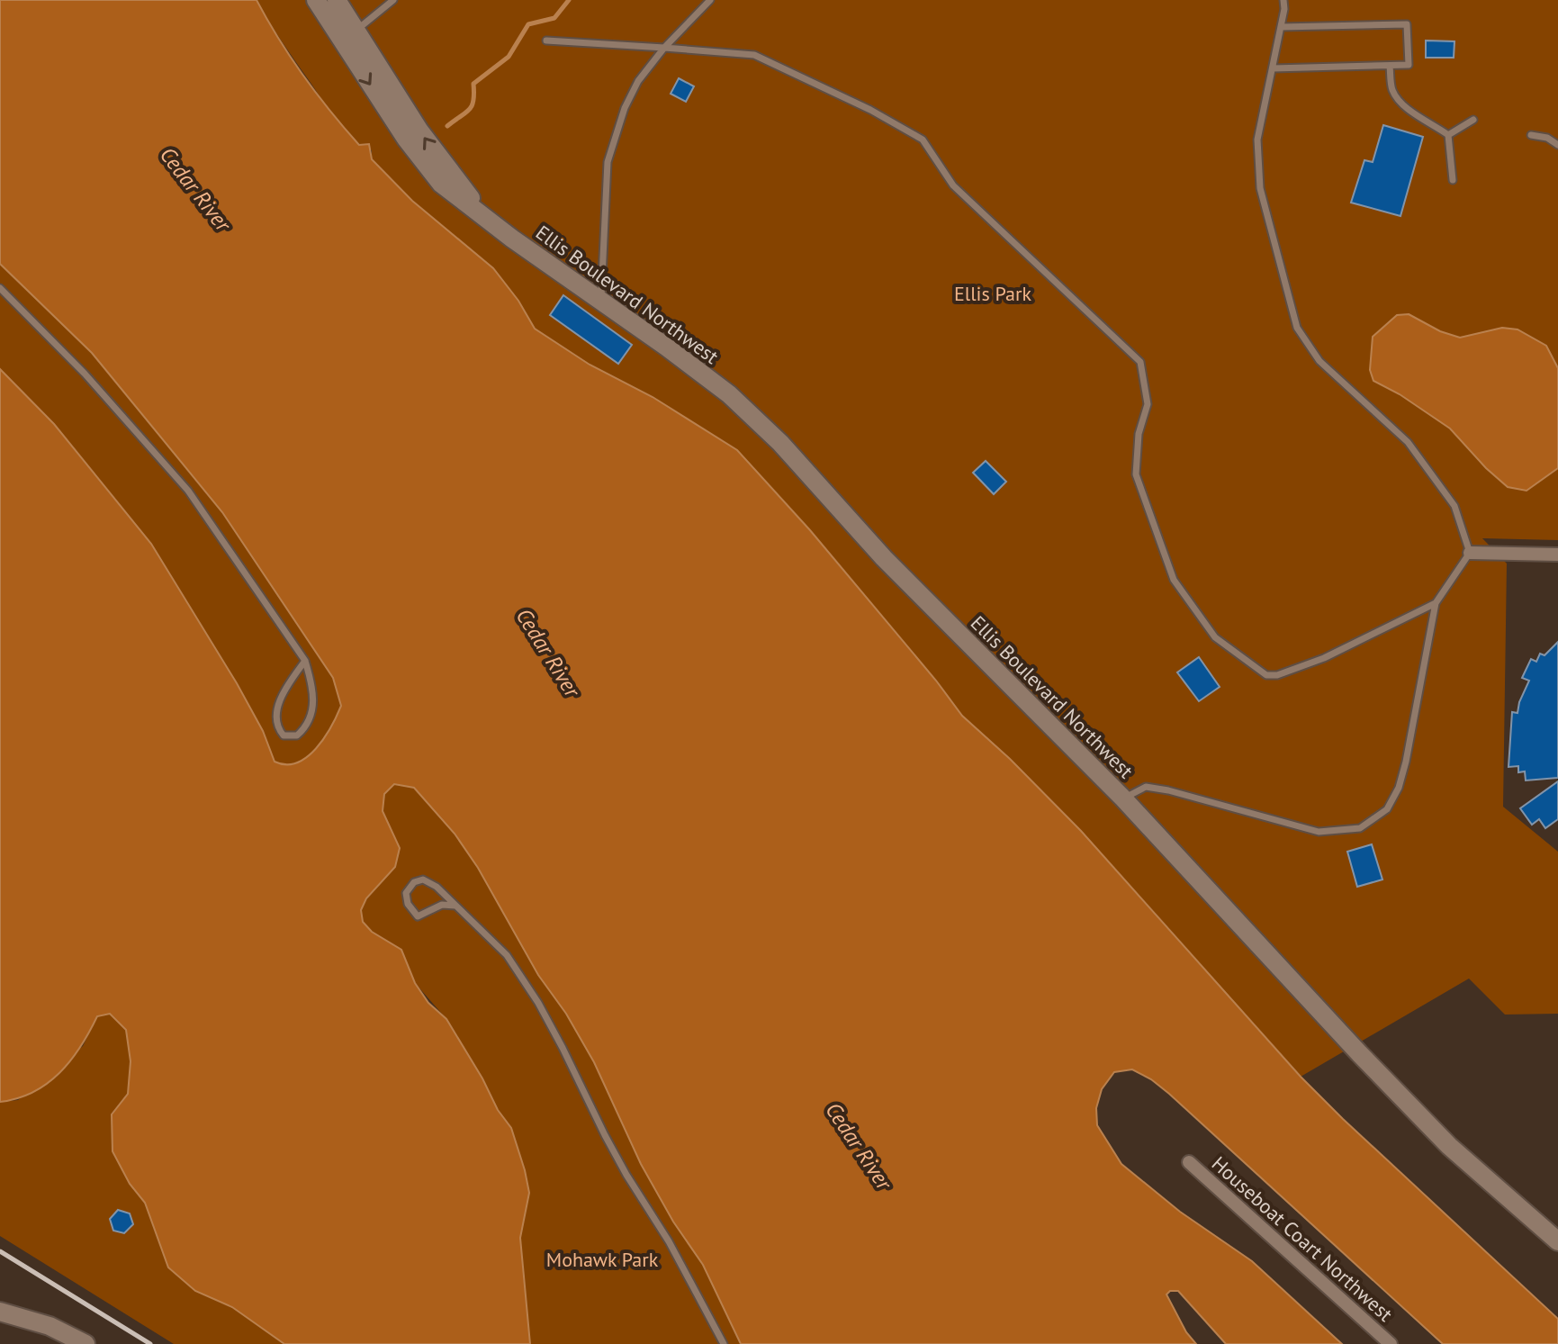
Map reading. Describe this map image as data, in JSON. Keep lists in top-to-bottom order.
{
  "streets": {
    "street": ["Ellis Boulevard Northwest", "Houseboat Coart Northwest"]
  },
  "water": ["Cedar River"],
  "parks": ["Ellis Park", "Mohawk Park"]
}
